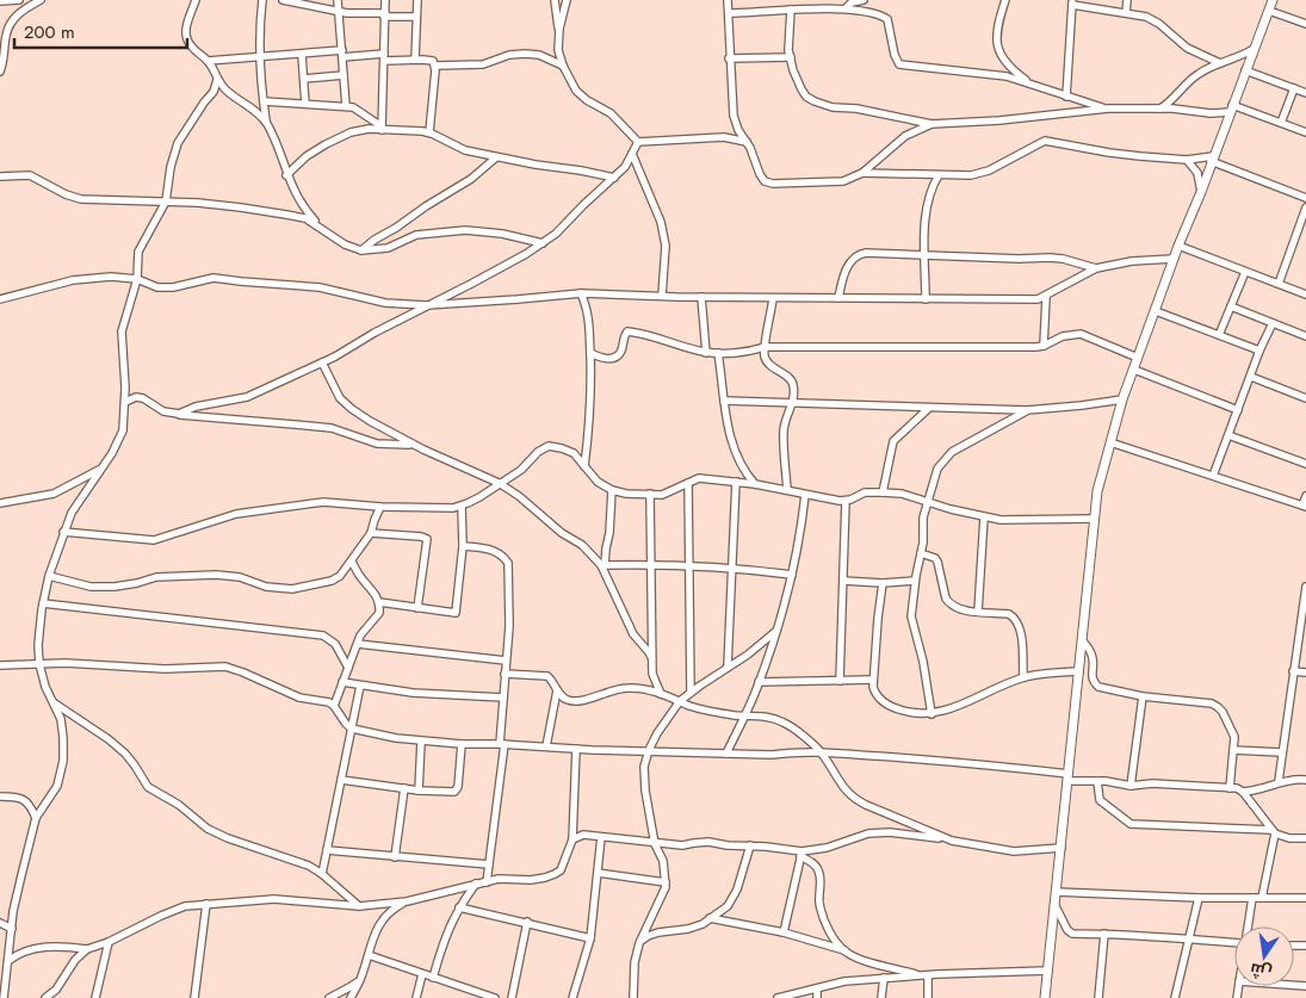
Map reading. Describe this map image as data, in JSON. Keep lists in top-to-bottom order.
{
  "scale_bar": "200 m",
  "north": "bottom"
}
